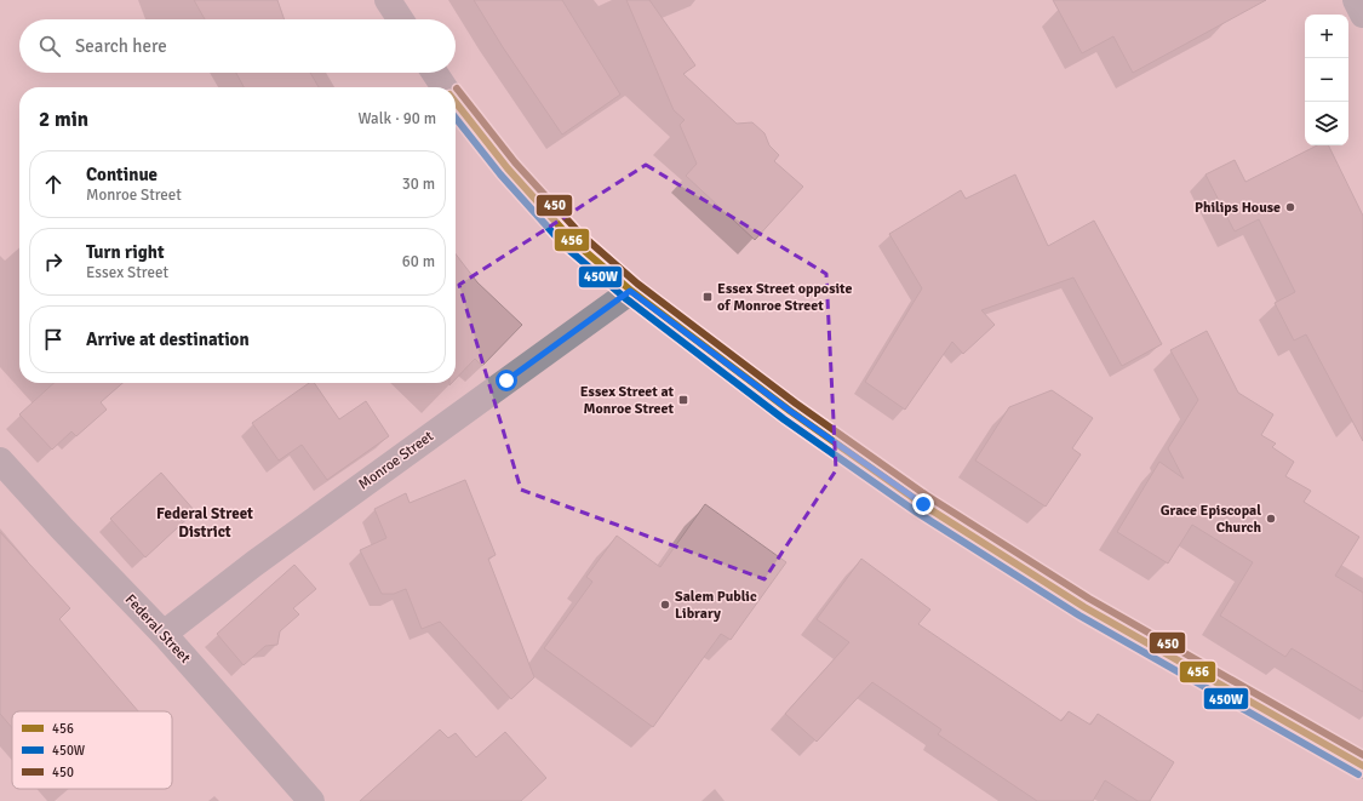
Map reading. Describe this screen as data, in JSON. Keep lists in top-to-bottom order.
{
  "streets": {
    "street": ["Monroe Street", "Federal Street"]
  },
  "crossings": [
    ["Monroe Street", "Federal Street"]
  ],
  "districts": ["Federal Street District"],
  "places": {
    "other": ["Philips House", "Grace Episcopal Church", "Salem Public Library"],
    "transit": ["Essex Street opposite of Monroe Street", "Essex Street at Monroe Street"]
  },
  "lines": ["transit line 450", "transit line 456", "transit line 450W"],
  "legend": ["456", "450W", "450"],
  "page": {
    "map_buttons": ["+", "−"],
    "search": "Search here",
    "heading": ["2 min", "Walk · 90 m"],
    "list": [
      ["Continue", "Monroe Street", "30 m"],
      ["Turn right", "Essex Street", "60 m"],
      "Arrive at destination"
    ]
  }
}
